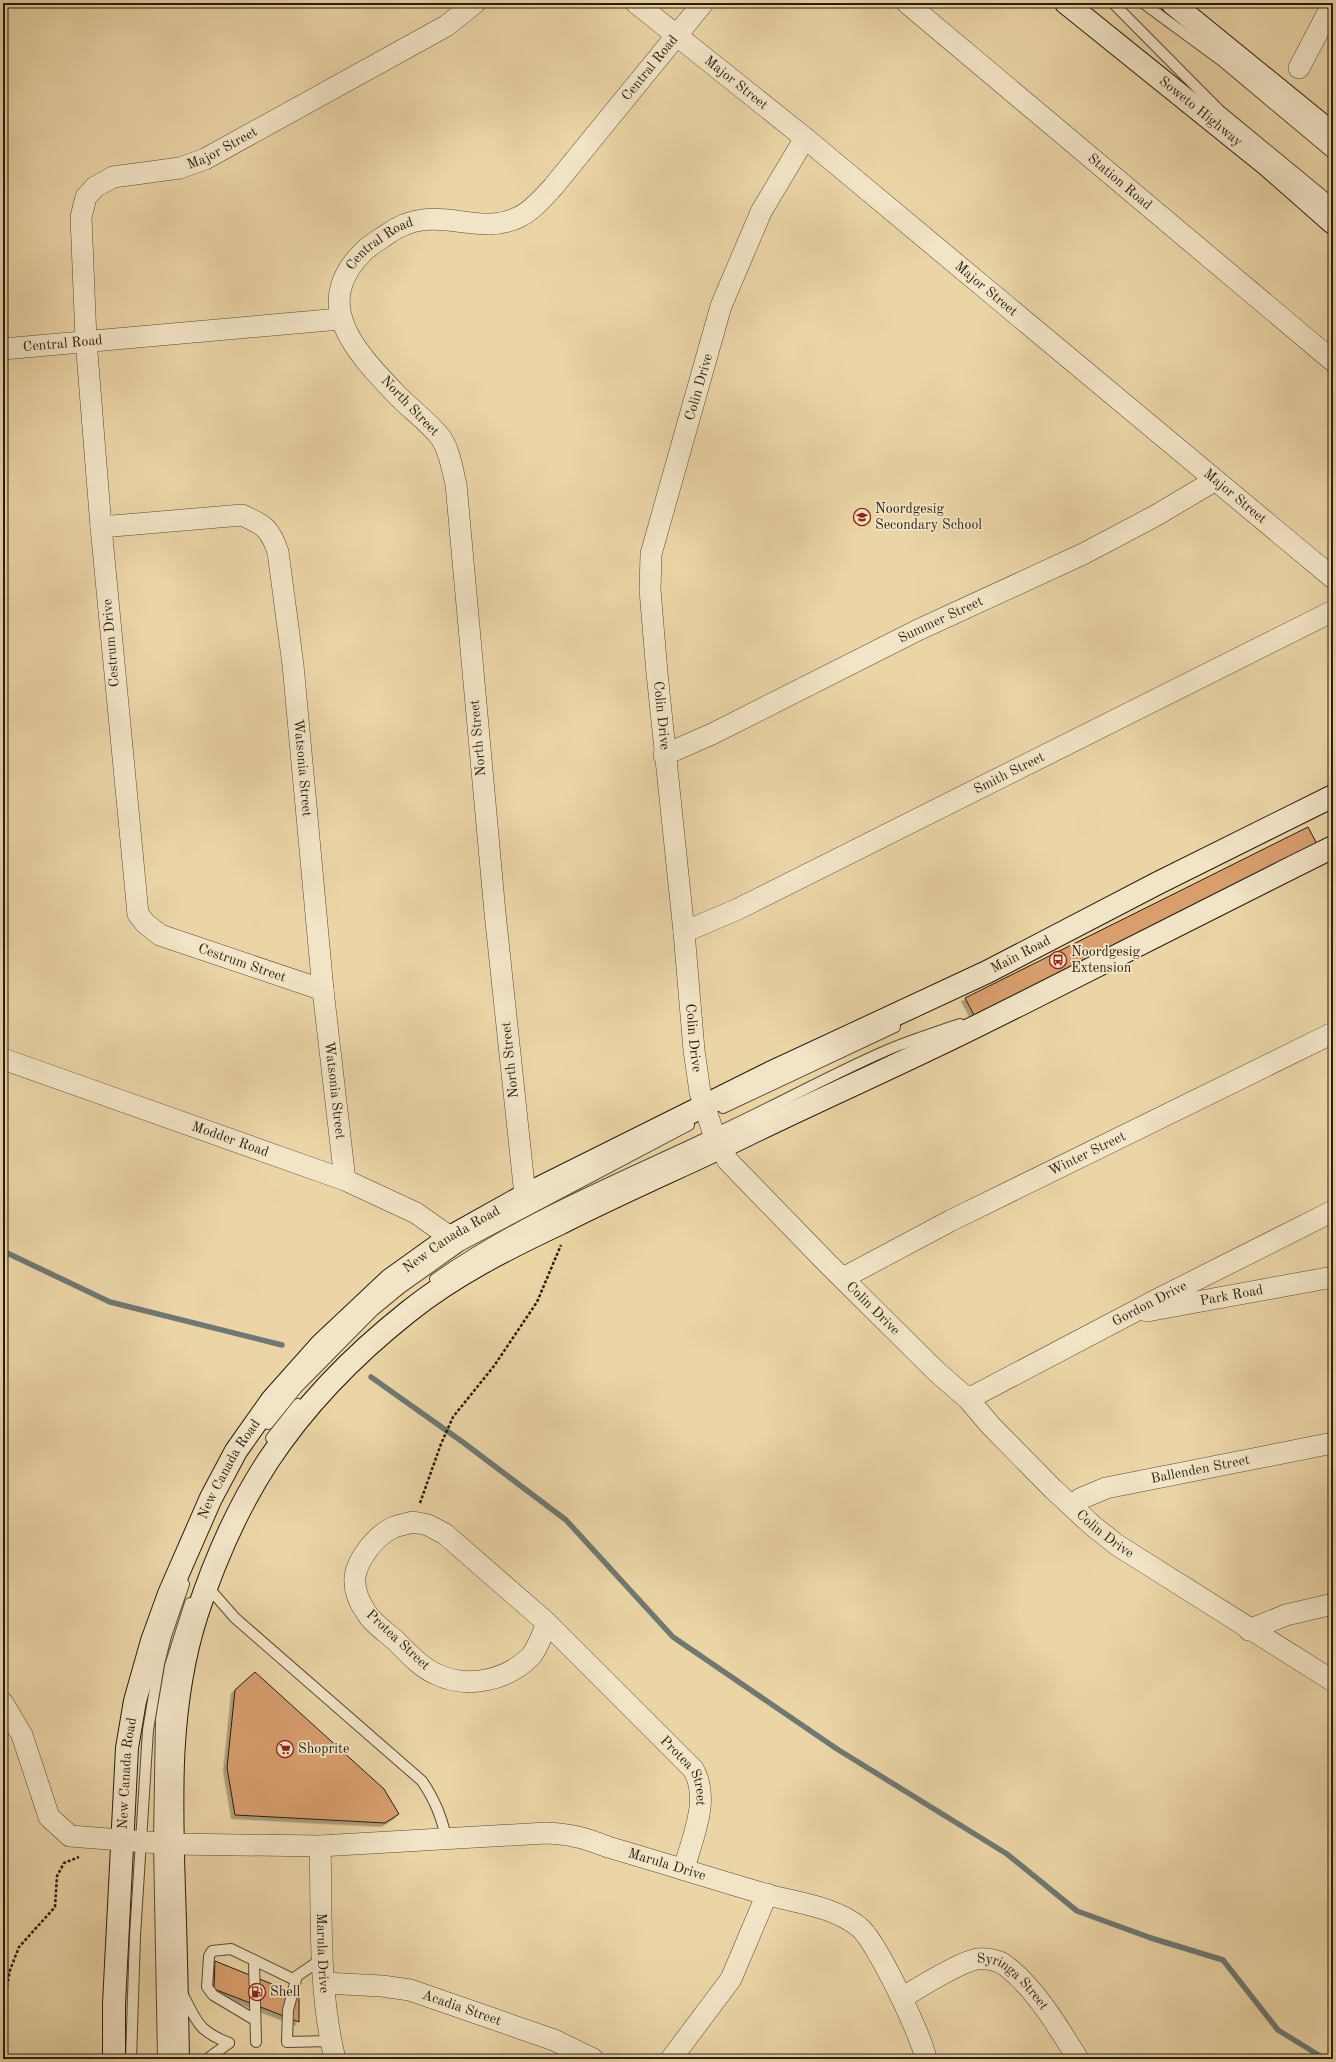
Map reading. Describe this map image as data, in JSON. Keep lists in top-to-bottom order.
{
  "streets": {
    "main road": ["Soweto Highway", "Main Road", "New Canada Road"],
    "street": [
      "Central Road",
      "Major Street",
      "Station Road",
      "Colin Drive",
      "North Street",
      "Summer Street",
      "Cestrum Drive",
      "Watsonia Street",
      "Smith Street",
      "Cestrum Street",
      "Modder Road",
      "Winter Street",
      "Park Road",
      "Gordon Drive",
      "Ballenden Street",
      "Protea Street",
      "Marula Drive",
      "Syringa Street",
      "Acadia Street"
    ]
  },
  "crossings": [
    ["Central Road", "Major Street"],
    ["Central Road", "North Street"],
    ["Central Road", "Cestrum Drive"],
    ["Major Street", "Colin Drive"],
    ["Major Street", "Summer Street"],
    ["Major Street", "Cestrum Drive"],
    ["Colin Drive", "Summer Street"],
    ["Colin Drive", "Smith Street"],
    ["Colin Drive", "Main Road"],
    ["Colin Drive", "Winter Street"],
    ["Colin Drive", "New Canada Road"],
    ["Colin Drive", "Gordon Drive"],
    ["Colin Drive", "Ballenden Street"],
    ["North Street", "New Canada Road"],
    ["Cestrum Drive", "Watsonia Street"],
    ["Cestrum Drive", "Cestrum Street"],
    ["Watsonia Street", "Cestrum Street"],
    ["Watsonia Street", "Modder Road"],
    ["Main Road", "New Canada Road"],
    ["Modder Road", "New Canada Road"],
    ["New Canada Road", "Marula Drive"],
    ["Park Road", "Gordon Drive"],
    ["Protea Street", "Marula Drive"],
    ["Marula Drive", "Syringa Street"],
    ["Marula Drive", "Acadia Street"]
  ],
  "places": {
    "school or university": ["Noordgesig Secondary School"],
    "bus stop": ["Noordgesig Extension"],
    "supermarket": ["Shoprite"],
    "fuel station": ["Shell"]
  }
}
